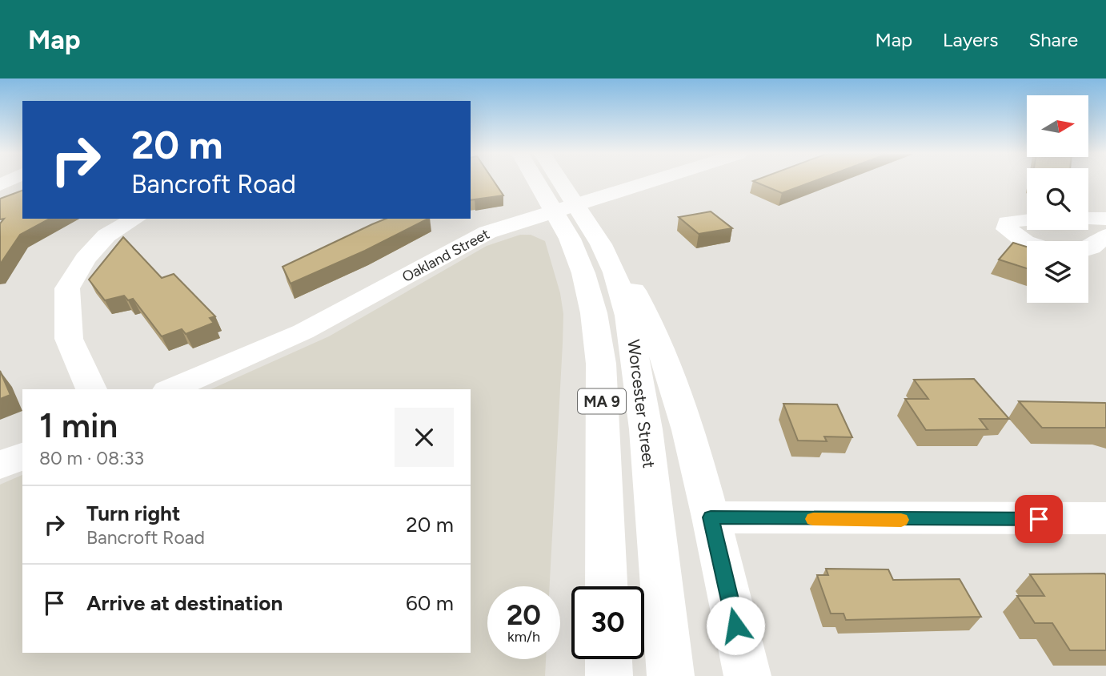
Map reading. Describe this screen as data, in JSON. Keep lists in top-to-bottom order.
{
  "streets": {
    "main road": ["Oakland Street", "MA 9", "Worcester Street"]
  },
  "crossings": [
    ["Oakland Street", "Worcester Street"]
  ],
  "north": "right",
  "page": {
    "header": "Map",
    "nav": ["Map", "Layers", "Share"],
    "turn": ["20 m", "Bancroft Road"],
    "heading": ["1 min", "80 m · 08:33"],
    "list": [
      {
        "name": "Turn right",
        "note": "Bancroft Road",
        "value": "20 m"
      },
      {
        "name": "Arrive at destination",
        "value": "60 m"
      }
    ],
    "speed": "20 km/h",
    "limit": "30"
  }
}
